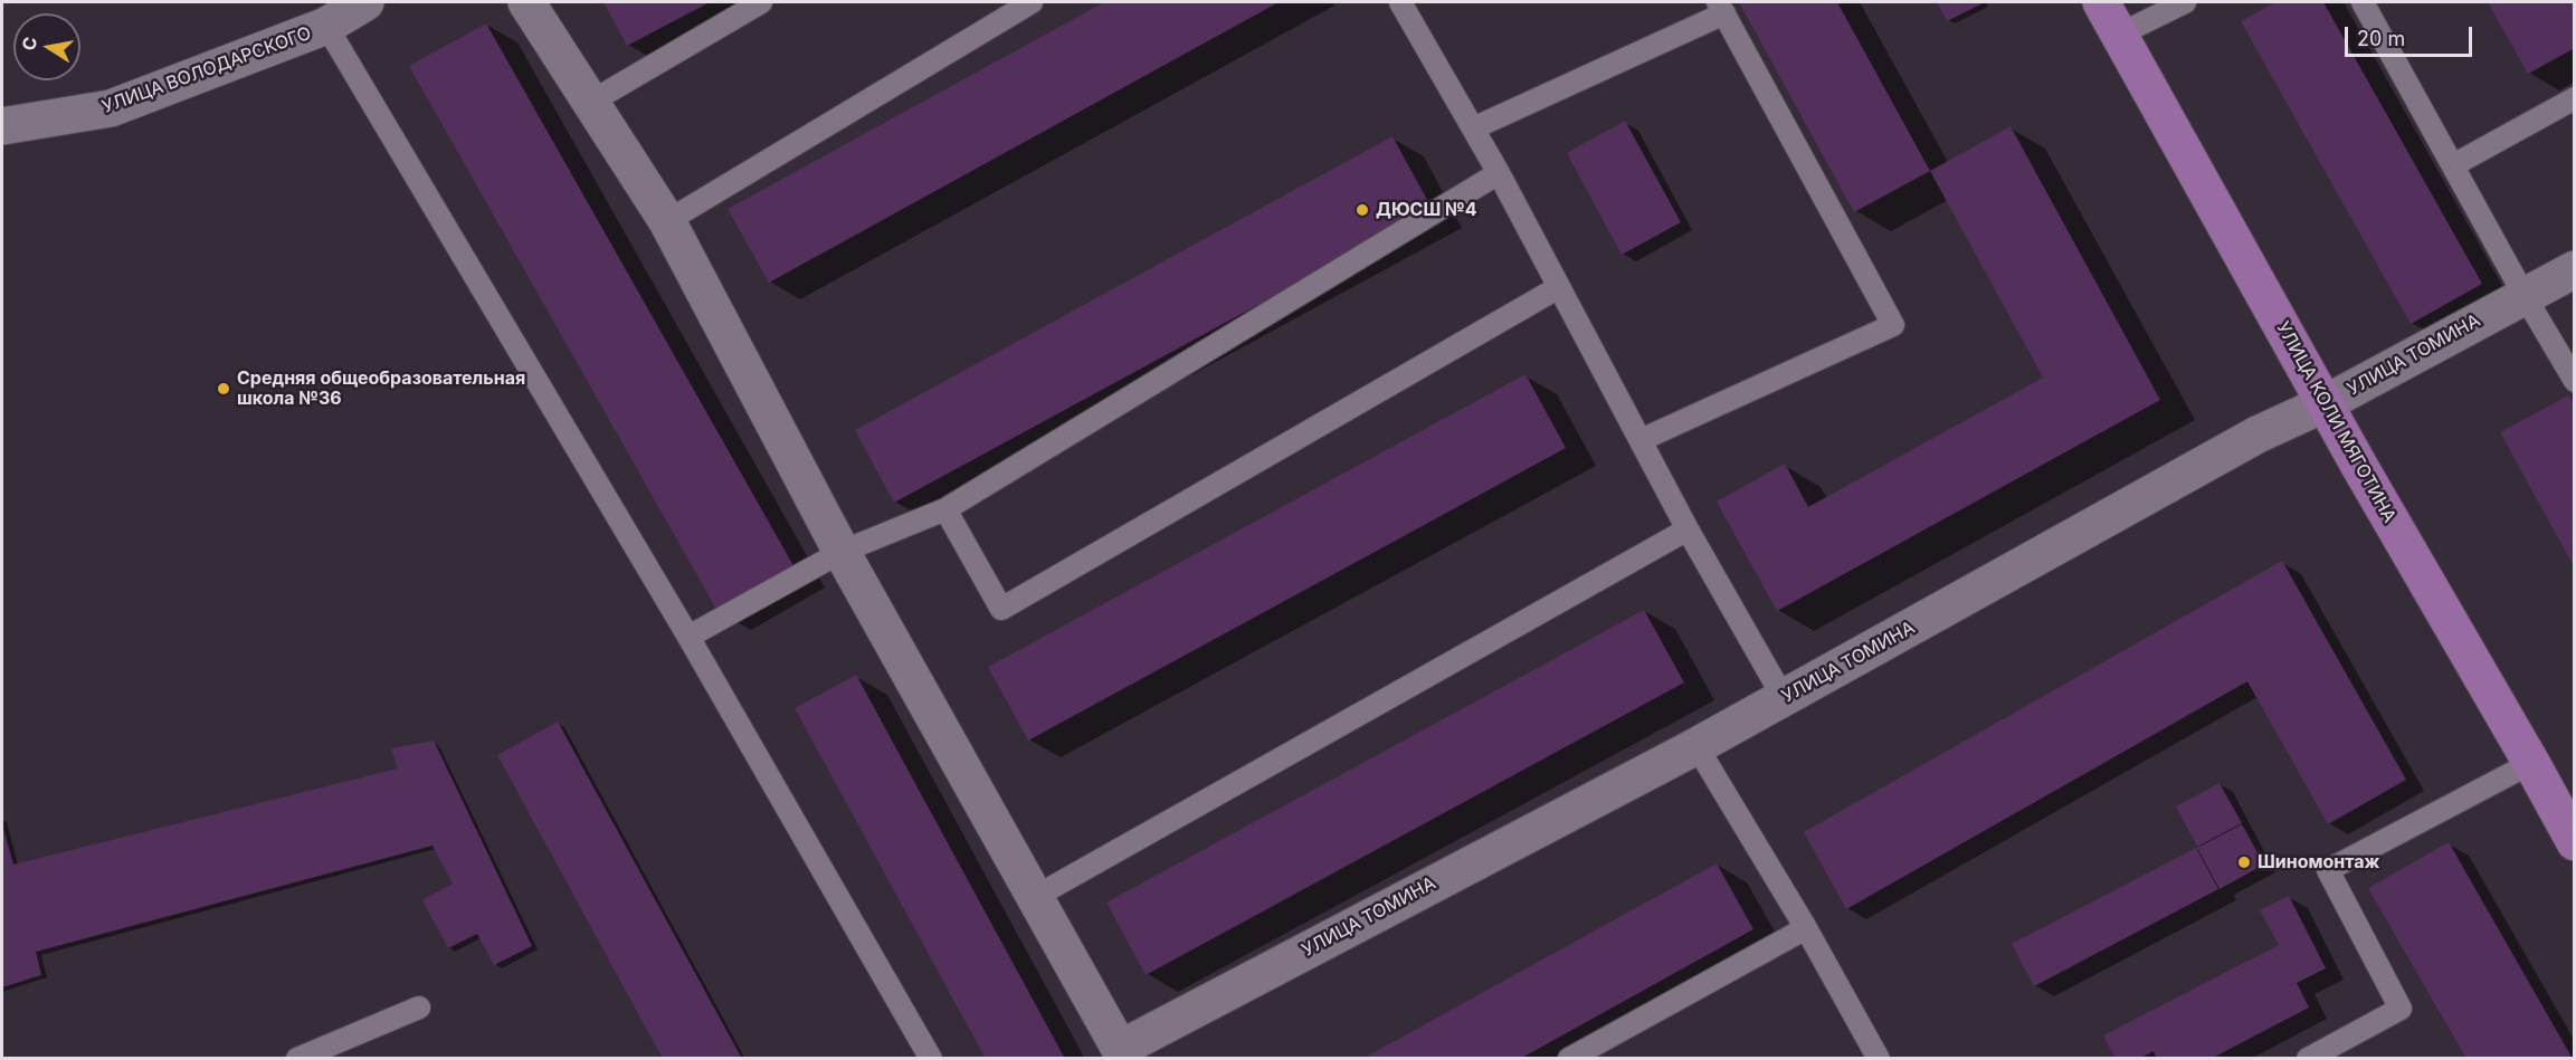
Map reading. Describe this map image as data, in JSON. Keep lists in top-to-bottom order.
{
  "streets": {
    "main road": ["УЛИЦА КОЛИ МЯГОТИНА"],
    "street": ["УЛИЦА ВОЛОДАРСКОГО", "УЛИЦА ТОМИНА"]
  },
  "crossings": [
    ["УЛИЦА ТОМИНА", "УЛИЦА КОЛИ МЯГОТИНА"]
  ],
  "places": ["ДЮСШ №4", "Средняя общеобразовательная школа №36", "Шиномонтаж"],
  "scale_bar": "20 m",
  "north": "left"
}
